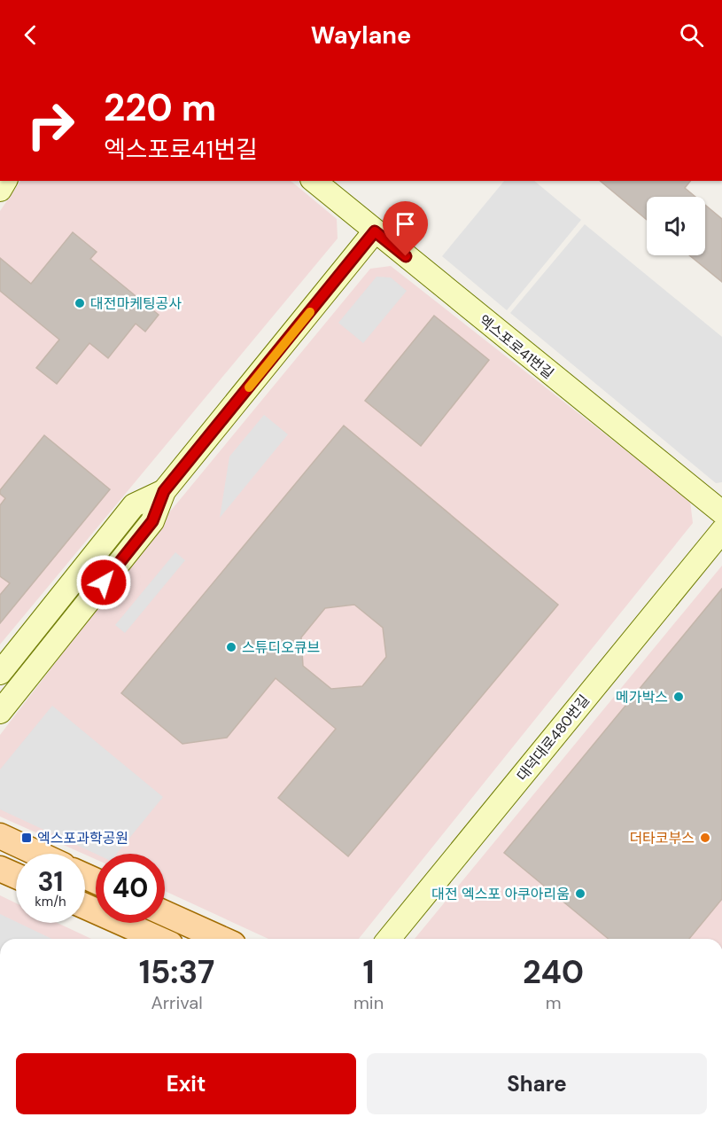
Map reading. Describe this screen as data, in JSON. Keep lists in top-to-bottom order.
{
  "streets": {
    "street": ["엑스포로41번길", "대덕대로480번길"]
  },
  "places": {
    "other": [
      "대전마케팅공사",
      "스튜디오큐브",
      "메가박스",
      "더타코부스",
      "대전 엑스포 아쿠아리움"
    ],
    "transit": ["엑스포과학공원"]
  },
  "page": {
    "header": "Waylane",
    "turn": ["220 m", "엑스포로41번길"],
    "speed": "31 km/h",
    "limit": "40",
    "eta": [
      "15:37",
      "Arrival",
      "1",
      "min",
      "240",
      "m"
    ],
    "buttons": ["Exit", "Share"]
  }
}
